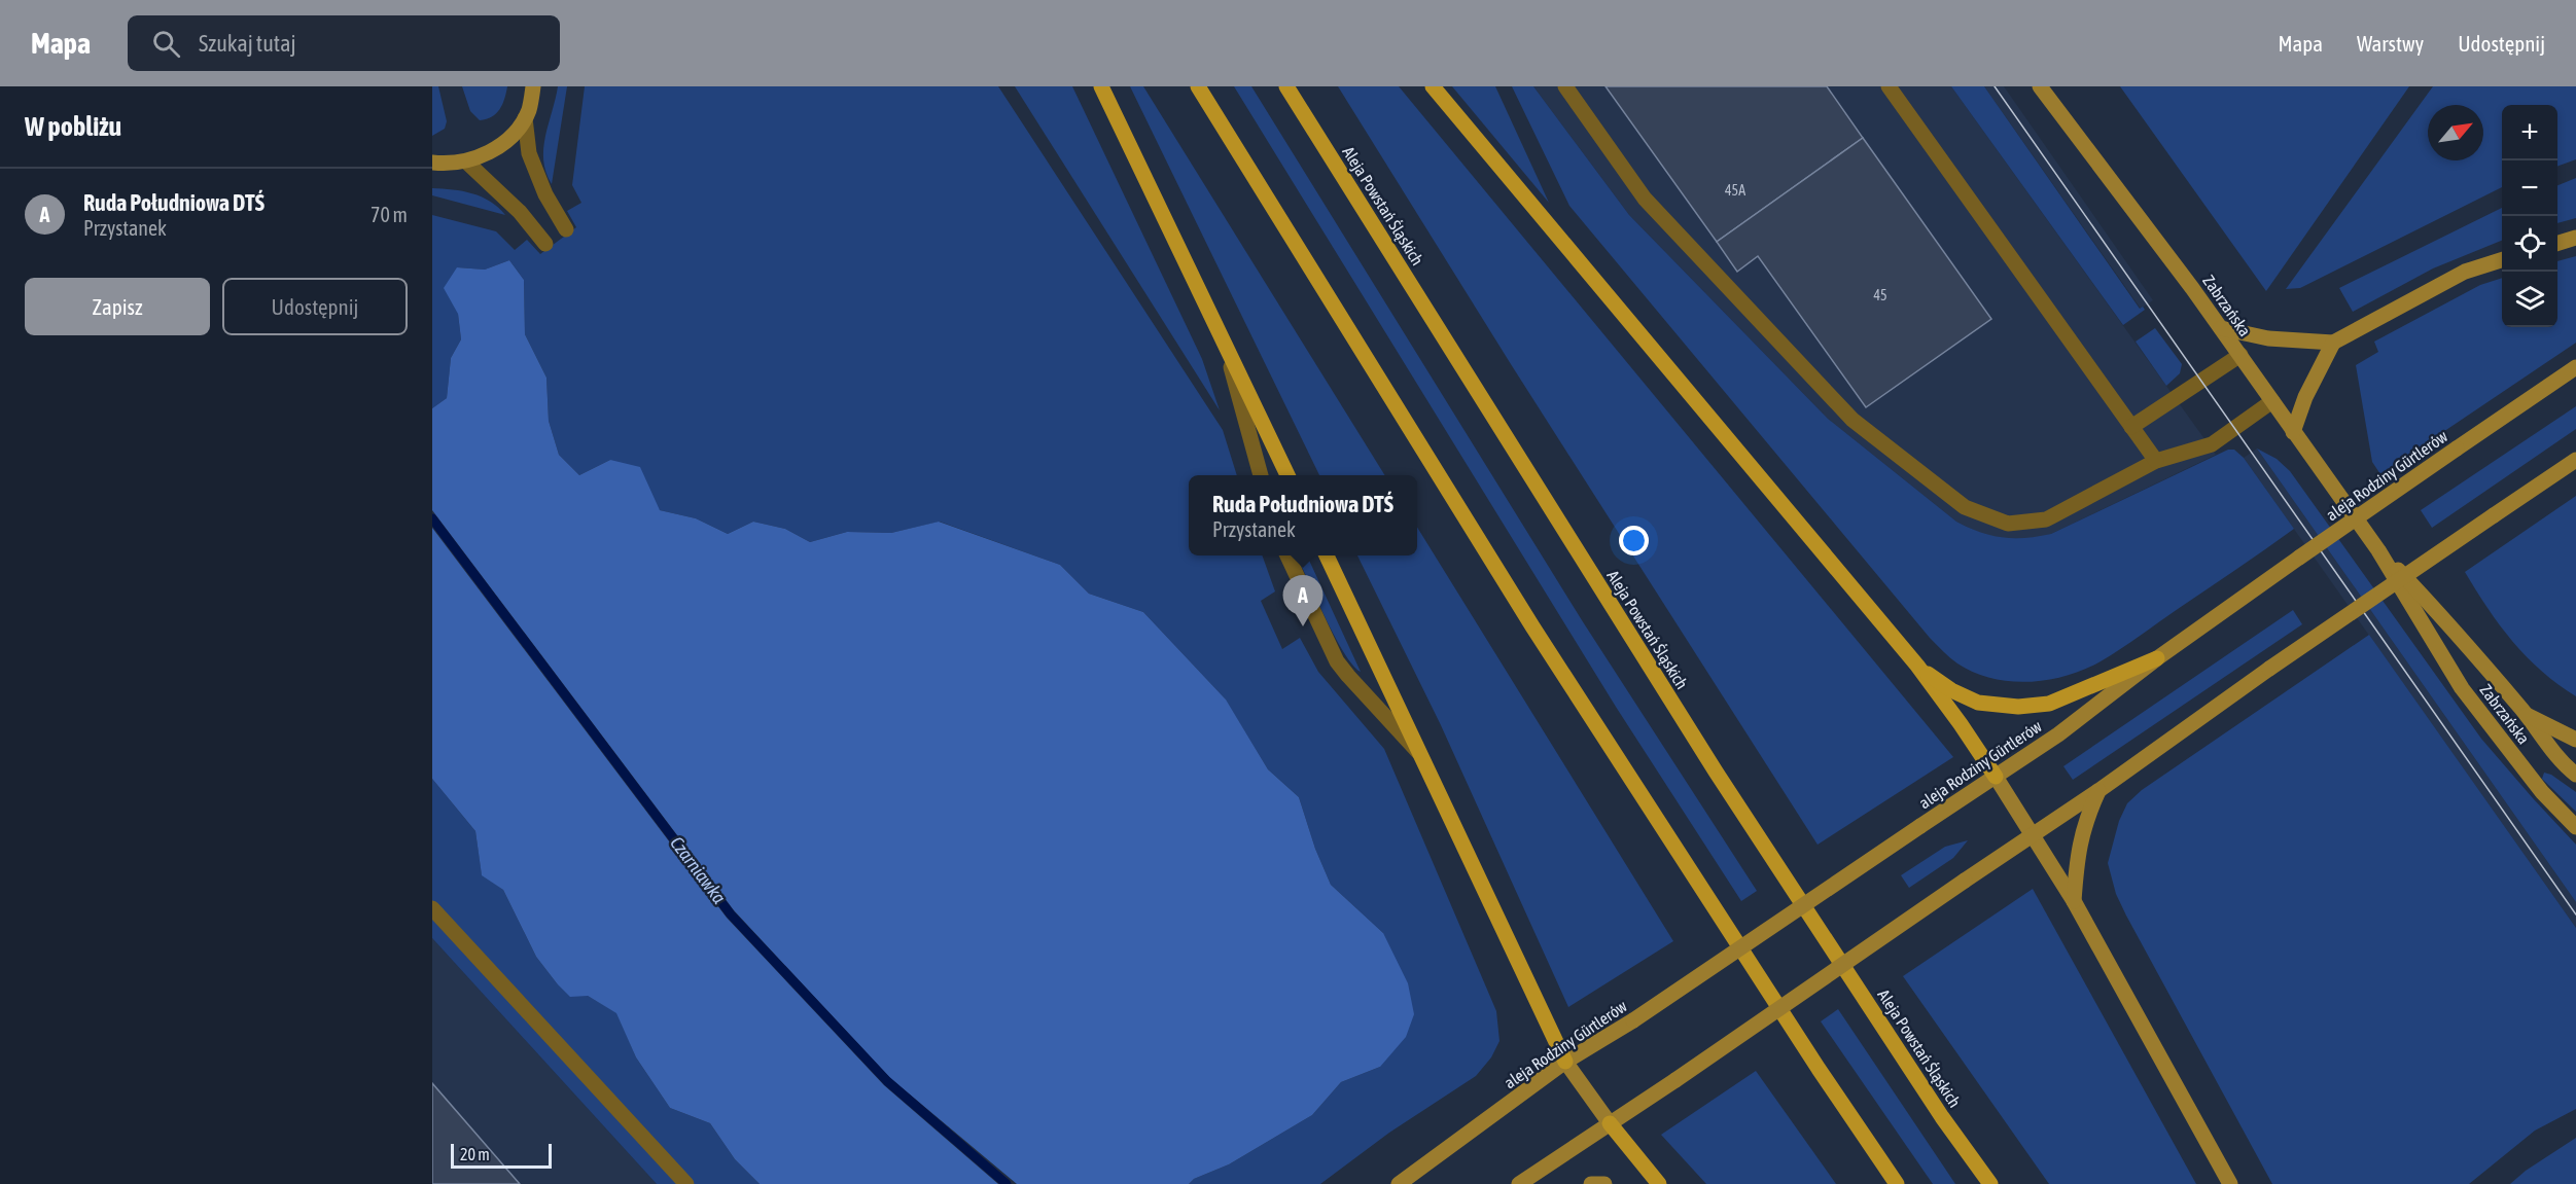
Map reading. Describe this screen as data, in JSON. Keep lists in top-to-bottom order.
{
  "streets": {
    "main road": ["Aleja Powstań Śląskich", "Zabrzańska", "aleja Rodziny Gürtlerów"]
  },
  "water": ["Czarniawka"],
  "house_numbers": ["45A", "45"],
  "scale_bar": "20 m",
  "north": "top right",
  "page": {
    "header": "Mapa",
    "search": "Szukaj tutaj",
    "nav": ["Mapa", "Warstwy", "Udostępnij"],
    "heading": "W pobliżu",
    "map_buttons": ["+", "−"],
    "list": [
      {
        "mark": "A",
        "name": "Ruda Południowa DTŚ",
        "note": "Przystanek",
        "value": "70 m"
      }
    ],
    "buttons": ["Zapisz", "Udostępnij"],
    "popup": ["Ruda Południowa DTŚ", "Przystanek"],
    "pins": "A",
    "scale": "20 m"
  }
}
